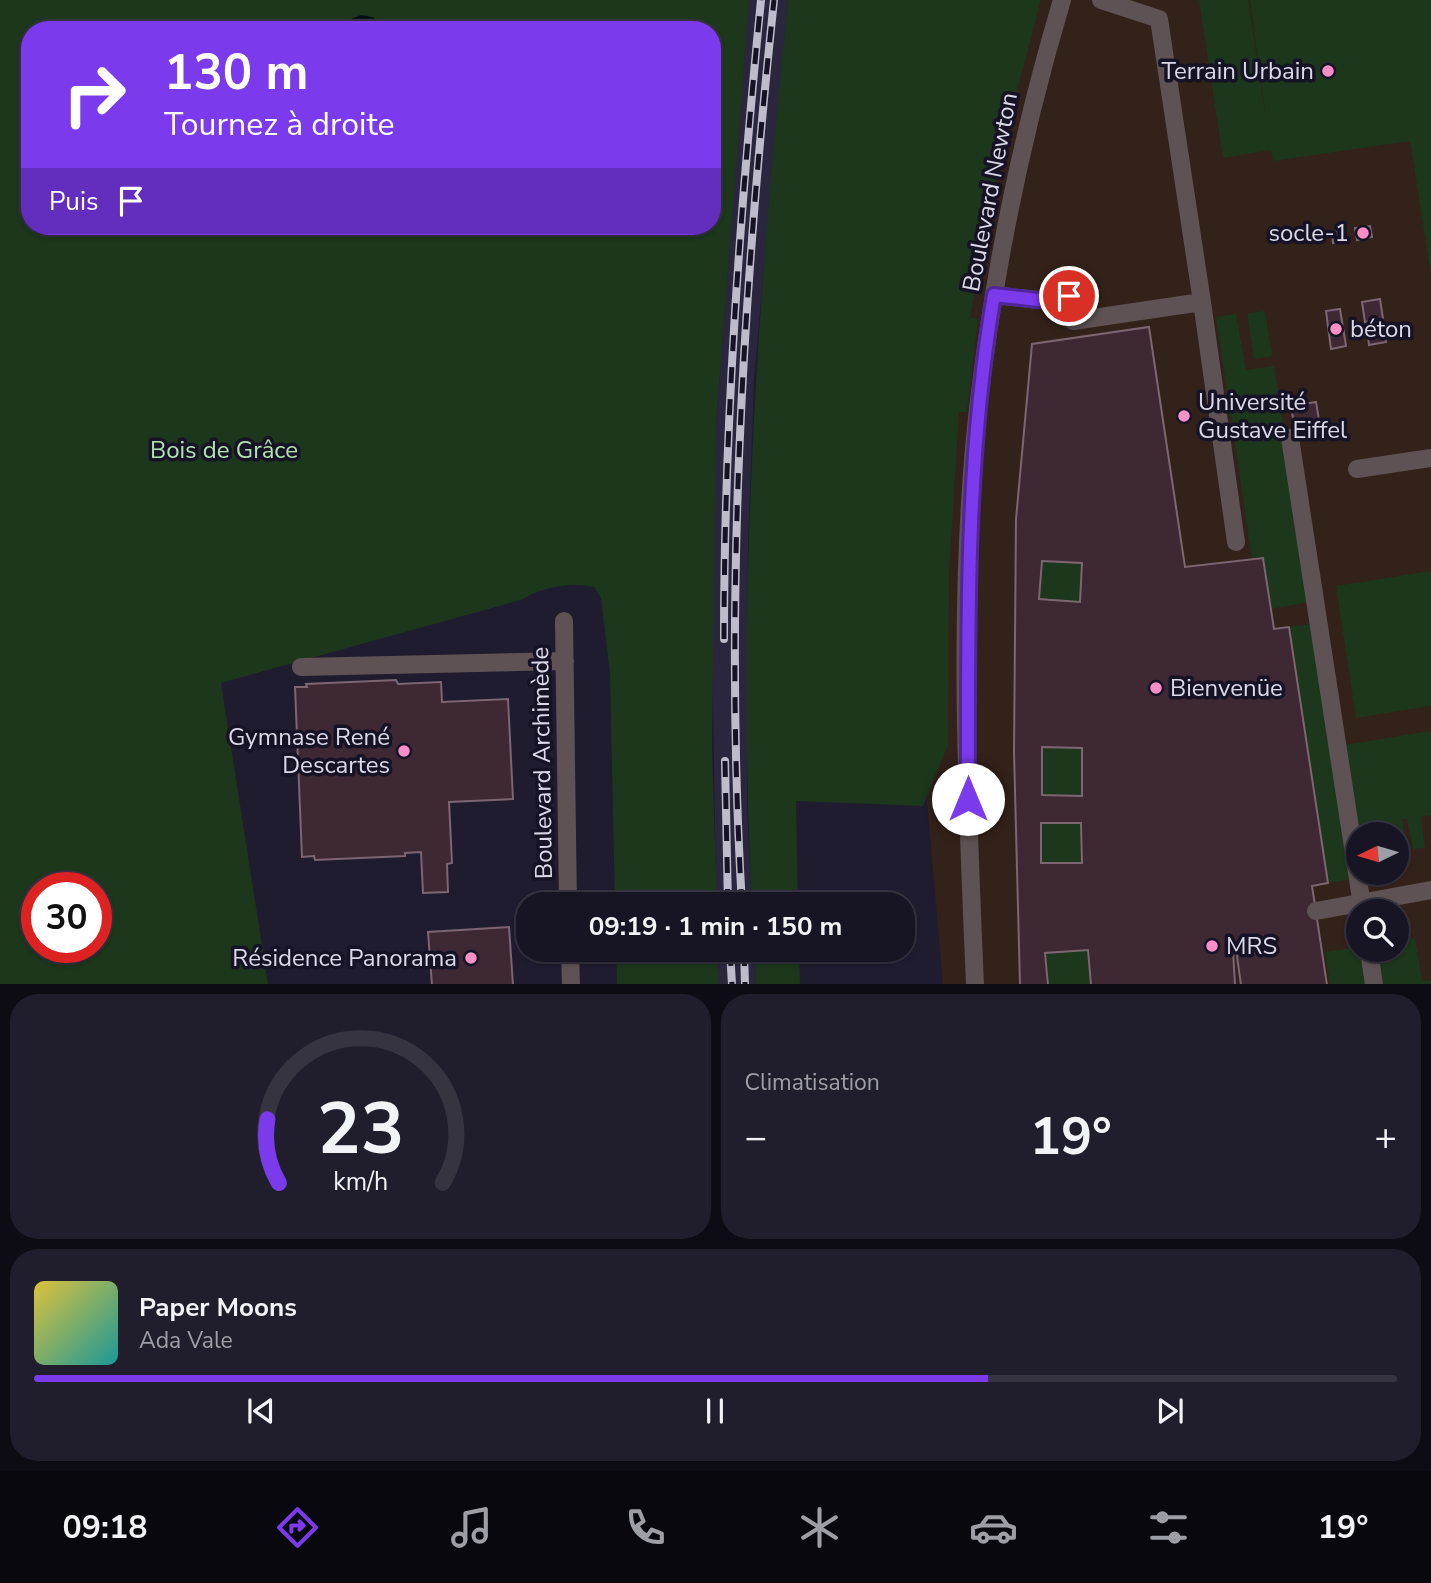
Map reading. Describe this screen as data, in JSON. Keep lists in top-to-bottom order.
{
  "streets": {
    "street": ["Boulevard Newton", "Boulevard Archimède"]
  },
  "parks": ["Bois de Grâce"],
  "places": [
    "Terrain Urbain",
    "socle-1",
    "béton",
    "Université Gustave Eiffel",
    "Bienvenüe",
    "Gymnase René Descartes",
    "MRS",
    "Résidence Panorama"
  ],
  "north": "left",
  "page": {
    "turn": ["130 m", "Tournez à droite"],
    "then": "Puis",
    "limit": "30",
    "trip": "09:19 · 1 min · 150 m",
    "tile": "Climatisation",
    "heat": ["−", "19°", "+"],
    "song": ["Paper Moons", "Ada Vale"],
    "tabs": ["09:18", "19°"],
    "gauge": ["23", "km/h"]
  }
}
